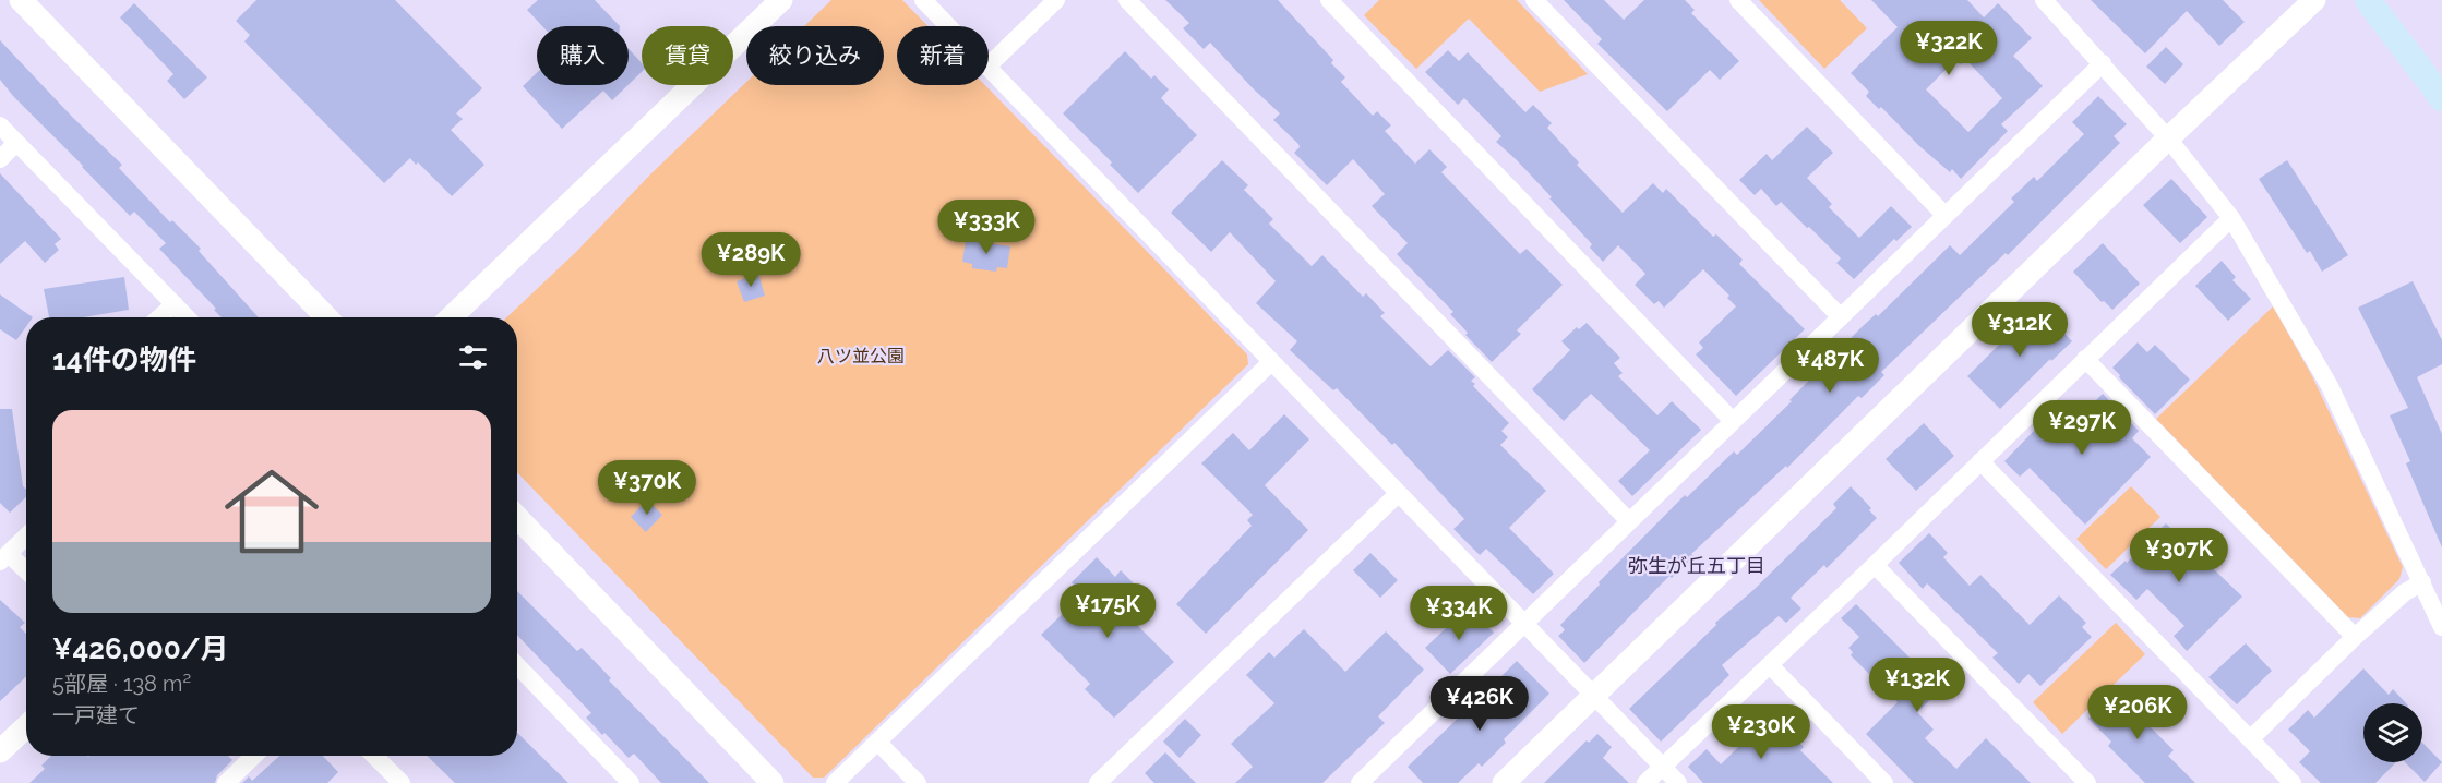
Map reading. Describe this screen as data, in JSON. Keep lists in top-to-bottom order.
{
  "districts": ["弥生が丘五丁目"],
  "parks": ["八ツ並公園"],
  "page": {
    "price": [
      "¥322K",
      "¥333K",
      "¥289K",
      "¥312K",
      "¥487K",
      "¥297K",
      "¥370K",
      "¥307K",
      "¥175K",
      "¥334K",
      "¥132K",
      "¥426K",
      "¥206K",
      "¥230K"
    ],
    "chip": [
      "購入",
      "賃貸",
      "絞り込み",
      "新着"
    ],
    "heading": "14件の物件",
    "list": [
      {
        "name": "¥426,000/月",
        "note": "5部屋 · 138 m² · 一戸建て"
      }
    ]
  }
}
